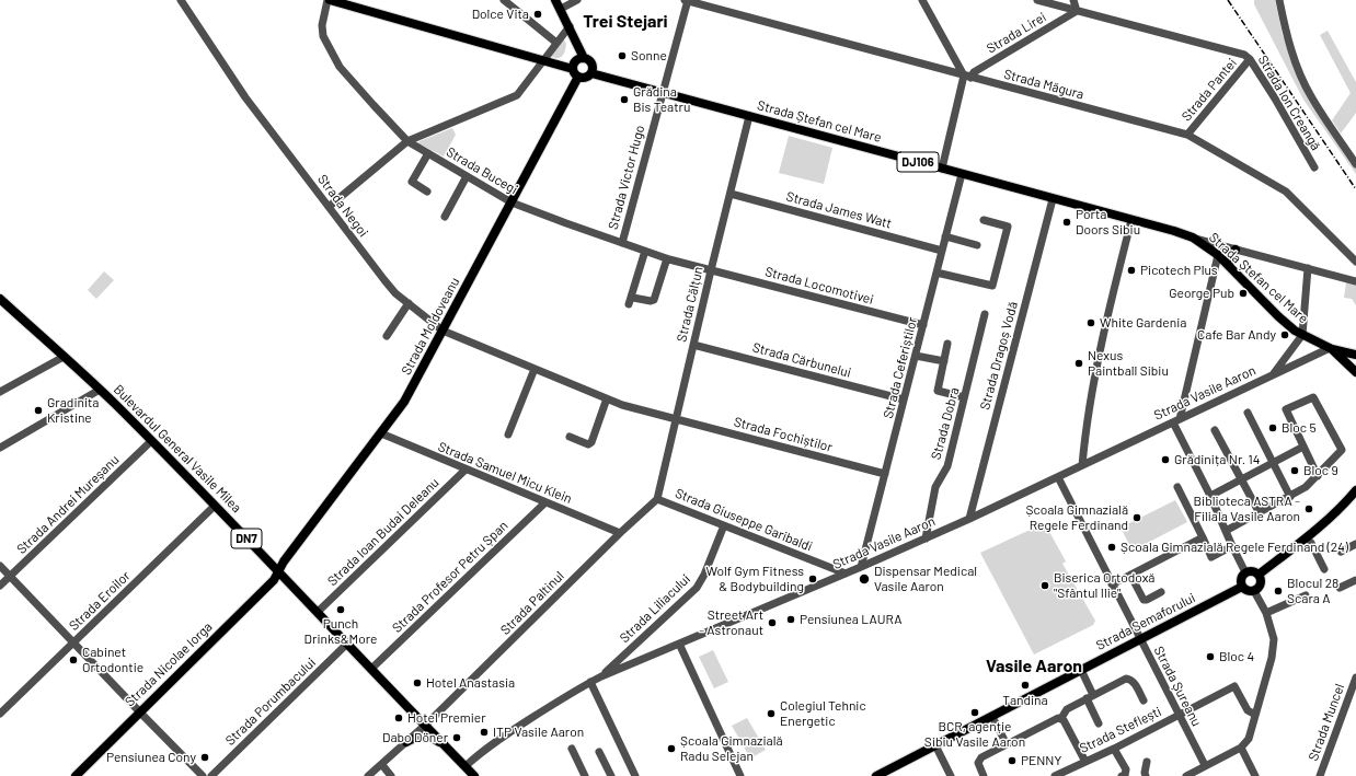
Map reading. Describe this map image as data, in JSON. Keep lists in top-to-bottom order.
{
  "streets": {
    "main road": [
      "Strada Ștefan cel Mare",
      "DJ106",
      "Strada Moldoveanu",
      "Bulevardul General Vasile Milea",
      "DN7",
      "Strada Semaforului",
      "Strada Nicolae Iorga"
    ],
    "street": [
      "Strada Lirei",
      "Strada Măgura",
      "Strada Pantei",
      "Strada Ion Creangă",
      "Strada Bucegi",
      "Strada Victor Hugo",
      "Strada Negoi",
      "Strada James Watt",
      "Strada Locomotivei",
      "Strada Călțun",
      "Strada Dragoș Vodă",
      "Strada Cărbunelui",
      "Strada Ceferiștilor",
      "Strada Vasile Aaron",
      "Strada Dobra",
      "Strada Fochiștilor",
      "Strada Samuel Micu Klein",
      "Strada Andrei Mureșanu",
      "Strada Giuseppe Garibaldi",
      "Strada Ioan Budai Deleanu",
      "Strada Profesor Petru Șpan",
      "Strada Eroilor",
      "Strada Paltinul",
      "Strada Liliacului",
      "Strada Șureanu",
      "Strada Porumbacului",
      "Strada Muncel",
      "Strada Steflești"
    ]
  },
  "crossings": [
    ["Strada Lirei", "Strada Măgura"],
    ["Strada Lirei", "Strada Ion Creangă"],
    ["Strada Măgura", "Strada Pantei"],
    ["Strada Măgura", "Strada Victor Hugo"],
    ["Strada Pantei", "Strada Ion Creangă"],
    ["Strada Ștefan cel Mare", "DJ106"],
    ["Strada Ștefan cel Mare", "Strada Victor Hugo"],
    ["Strada Ștefan cel Mare", "Strada Călțun"],
    ["Strada Ștefan cel Mare", "Strada Moldoveanu"],
    ["Strada Ștefan cel Mare", "Strada Dragoș Vodă"],
    ["Strada Ștefan cel Mare", "Strada Ceferiștilor"],
    ["Strada Ștefan cel Mare", "Strada Vasile Aaron"],
    ["DJ106", "Strada Moldoveanu"],
    ["DJ106", "Strada Vasile Aaron"],
    ["Strada Bucegi", "Strada Victor Hugo"],
    ["Strada Bucegi", "Strada Locomotivei"],
    ["Strada Bucegi", "Strada Călțun"],
    ["Strada Bucegi", "Strada Moldoveanu"],
    ["Strada Negoi", "Strada Călțun"],
    ["Strada Negoi", "Strada Moldoveanu"],
    ["Strada Negoi", "Strada Fochiștilor"],
    ["Strada James Watt", "Strada Călțun"],
    ["Strada James Watt", "Strada Ceferiștilor"],
    ["Strada Locomotivei", "Strada Călțun"],
    ["Strada Locomotivei", "Strada Ceferiștilor"],
    ["Strada Călțun", "Strada Cărbunelui"],
    ["Strada Călțun", "Strada Fochiștilor"],
    ["Strada Călțun", "Strada Giuseppe Garibaldi"],
    ["Strada Călțun", "Strada Paltinul"],
    ["Strada Moldoveanu", "Bulevardul General Vasile Milea"],
    ["Strada Moldoveanu", "Strada Samuel Micu Klein"],
    ["Strada Moldoveanu", "Strada Nicolae Iorga"],
    ["Strada Dragoș Vodă", "Strada Vasile Aaron"],
    ["Strada Cărbunelui", "Strada Ceferiștilor"],
    ["Strada Ceferiștilor", "Strada Vasile Aaron"],
    ["Strada Ceferiștilor", "Strada Fochiștilor"],
    ["Strada Vasile Aaron", "Strada Dobra"],
    ["Strada Vasile Aaron", "Bulevardul General Vasile Milea"],
    ["Strada Vasile Aaron", "Strada Giuseppe Garibaldi"],
    ["Strada Vasile Aaron", "Strada Liliacului"],
    ["Strada Vasile Aaron", "Strada Șureanu"],
    ["Bulevardul General Vasile Milea", "Strada Andrei Mureșanu"],
    ["Bulevardul General Vasile Milea", "Strada Ioan Budai Deleanu"],
    ["Bulevardul General Vasile Milea", "Strada Profesor Petru Șpan"],
    ["Bulevardul General Vasile Milea", "Strada Eroilor"],
    ["Bulevardul General Vasile Milea", "Strada Paltinul"],
    ["Bulevardul General Vasile Milea", "Strada Nicolae Iorga"],
    ["Bulevardul General Vasile Milea", "Strada Porumbacului"],
    ["Strada Samuel Micu Klein", "Strada Ioan Budai Deleanu"],
    ["Strada Samuel Micu Klein", "Strada Profesor Petru Șpan"],
    ["Strada Samuel Micu Klein", "Strada Paltinul"],
    ["Strada Giuseppe Garibaldi", "Strada Paltinul"],
    ["Strada Giuseppe Garibaldi", "Strada Liliacului"],
    ["Strada Semaforului", "Strada Șureanu"],
    ["Strada Șureanu", "Strada Steflești"]
  ],
  "districts": ["Trei Stejari", "Vasile Aaron"],
  "places": [
    "Dolce Vita",
    "Sonne",
    "Grădina Bis Teatru",
    "Porta Doors Sibiu",
    "Picotech Plus",
    "George Pub",
    "White Gardenia",
    "Cafe Bar Andy",
    "Nexus Paintball Sibiu",
    "Gradinita Kristine",
    "Bloc 5",
    "Grădinița Nr. 14",
    "Bloc 9",
    "Biblioteca ASTRA - Filiala Vasile Aaron",
    "Școala Gimnazială Regele Ferdinand",
    "Școala Gimnazială Regele Ferdinand (24)",
    "Wolf Gym Fitness & Bodybuilding",
    "Dispensar Medical Vasile Aaron",
    "Biserica Ortodoxă \"Sfântul Ilie\"",
    "Blocul 28 Scara A",
    "Punch Drinks&More",
    "Pensiunea LAURA",
    "Street Art - Astronaut",
    "Bloc 4",
    "Cabinet Ortodontie",
    "Hotel Anastasia",
    "Tandina",
    "BCR, agenție Sibiu Vasile Aaron",
    "Colegiul Tehnic Energetic",
    "Hotel Premier",
    "ITP Vasile Aaron",
    "Dabo Döner",
    "Școala Gimnazială Radu Selejan",
    "Pensiunea Cony",
    "PENNY"
  ]
}
